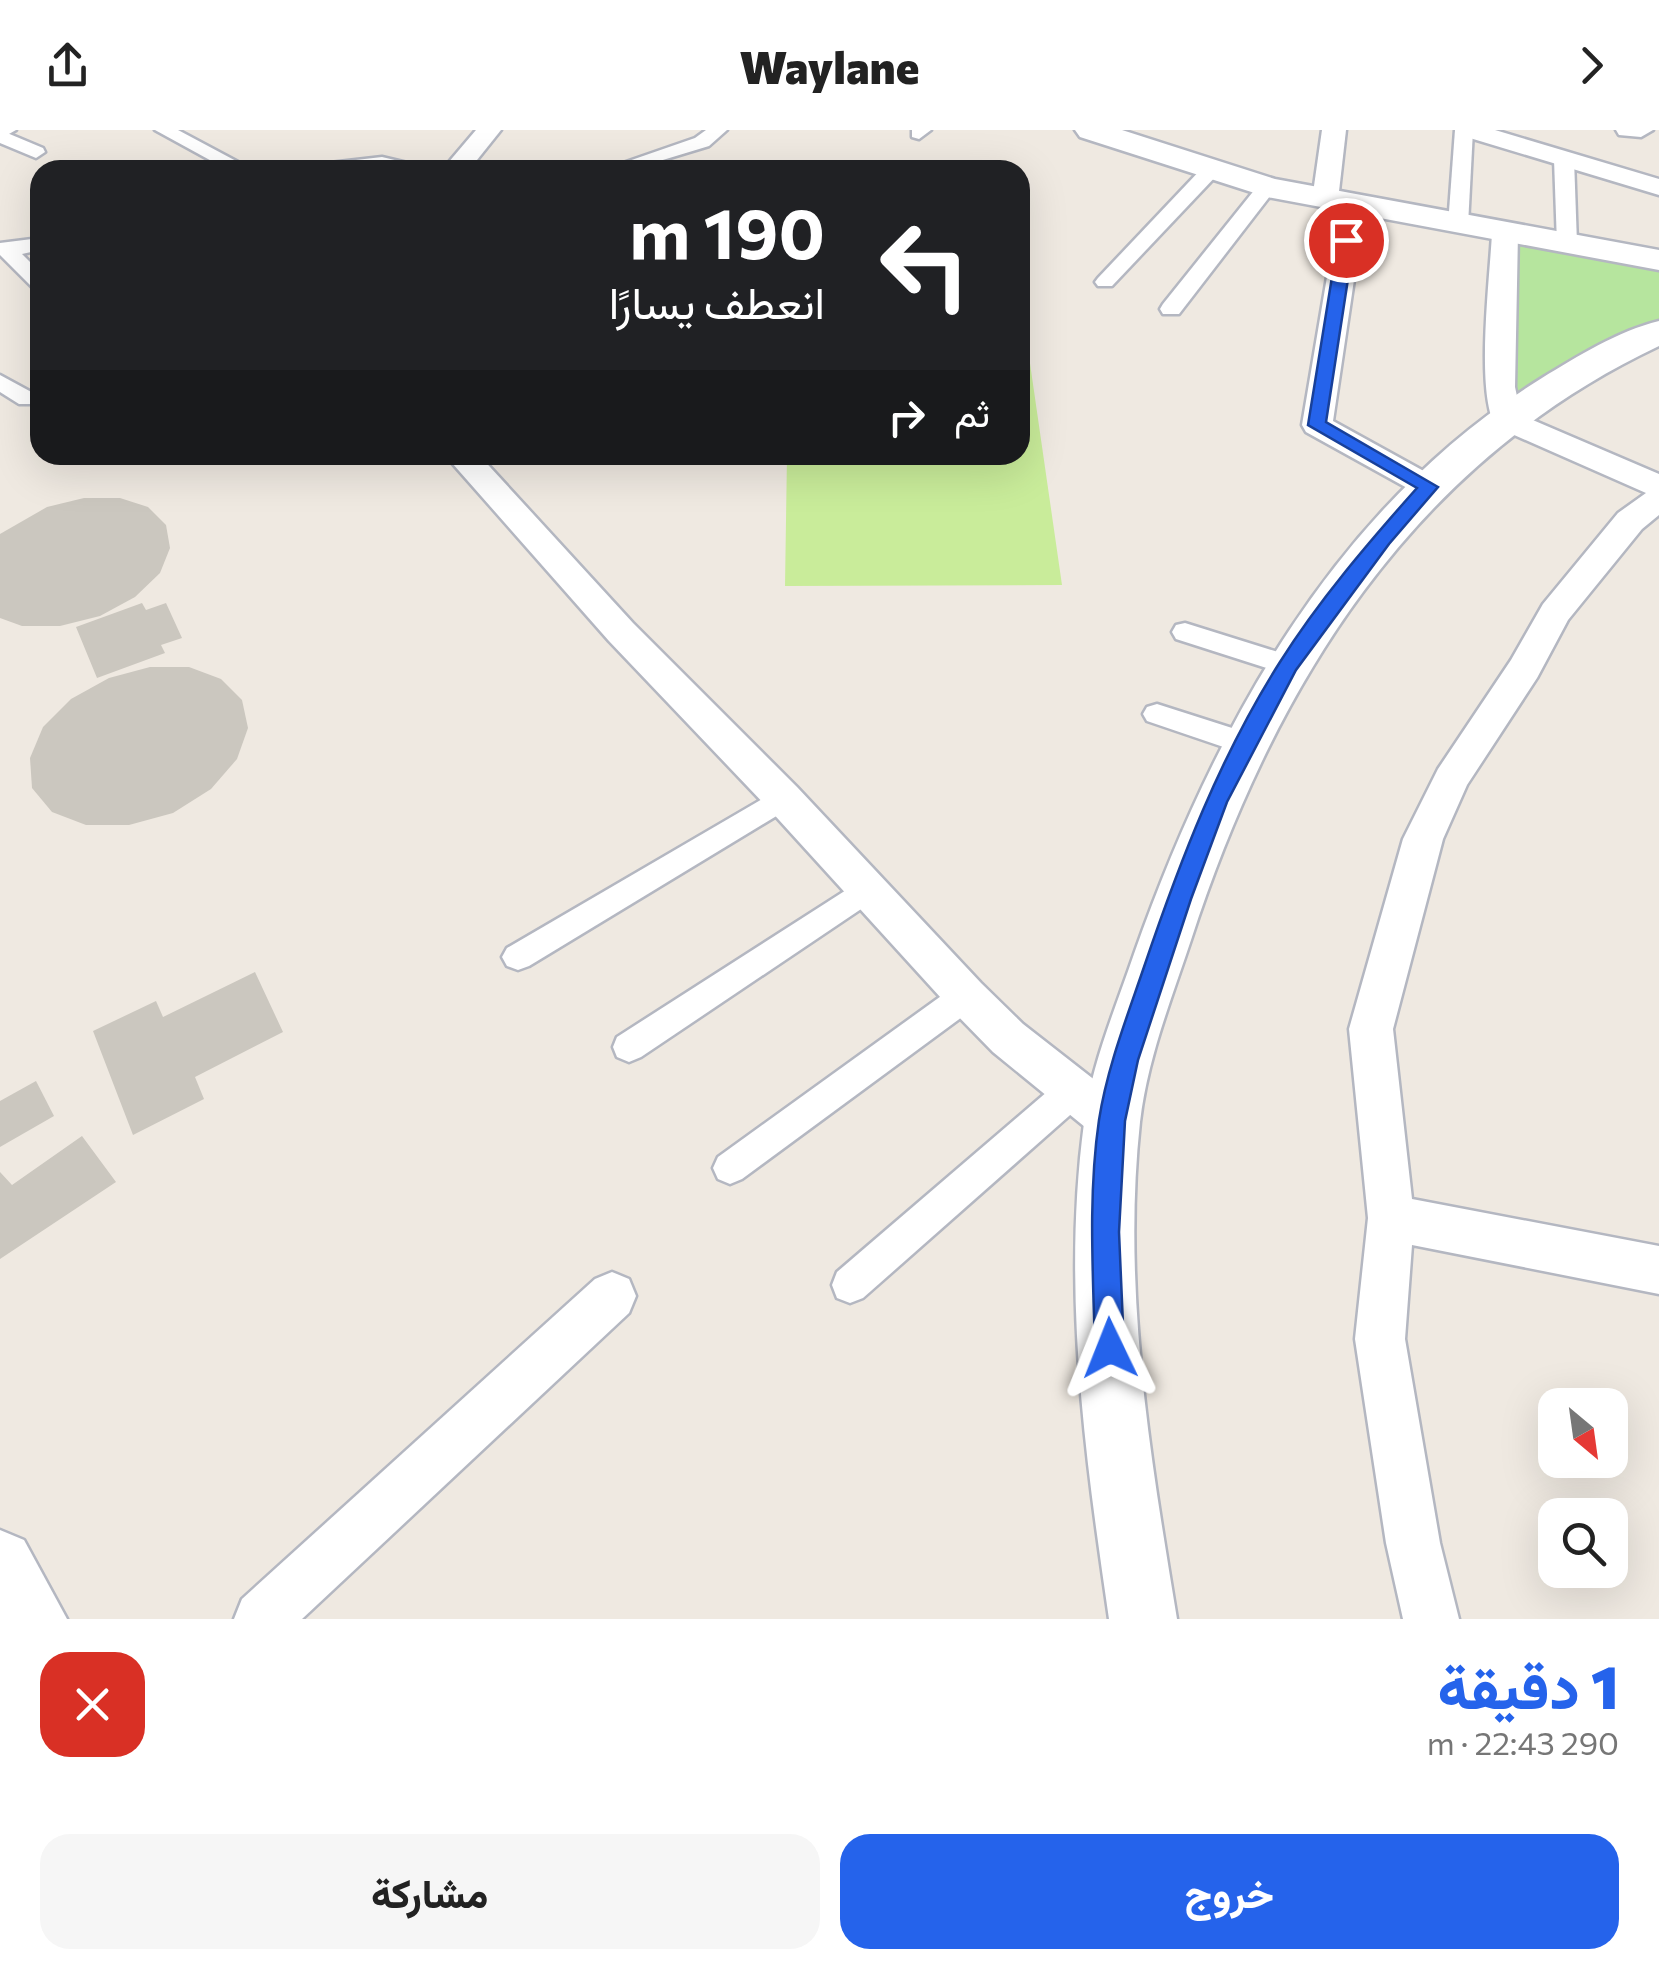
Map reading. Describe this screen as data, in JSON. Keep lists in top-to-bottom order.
{
  "north": "bottom right",
  "page": {
    "header": "Waylane",
    "turn": ["190 m", "انعطف يسارًا"],
    "then": "ثم",
    "heading": ["1 دقيقة", "290 m · 22:43"],
    "buttons": ["خروج", "مشاركة"]
  }
}
